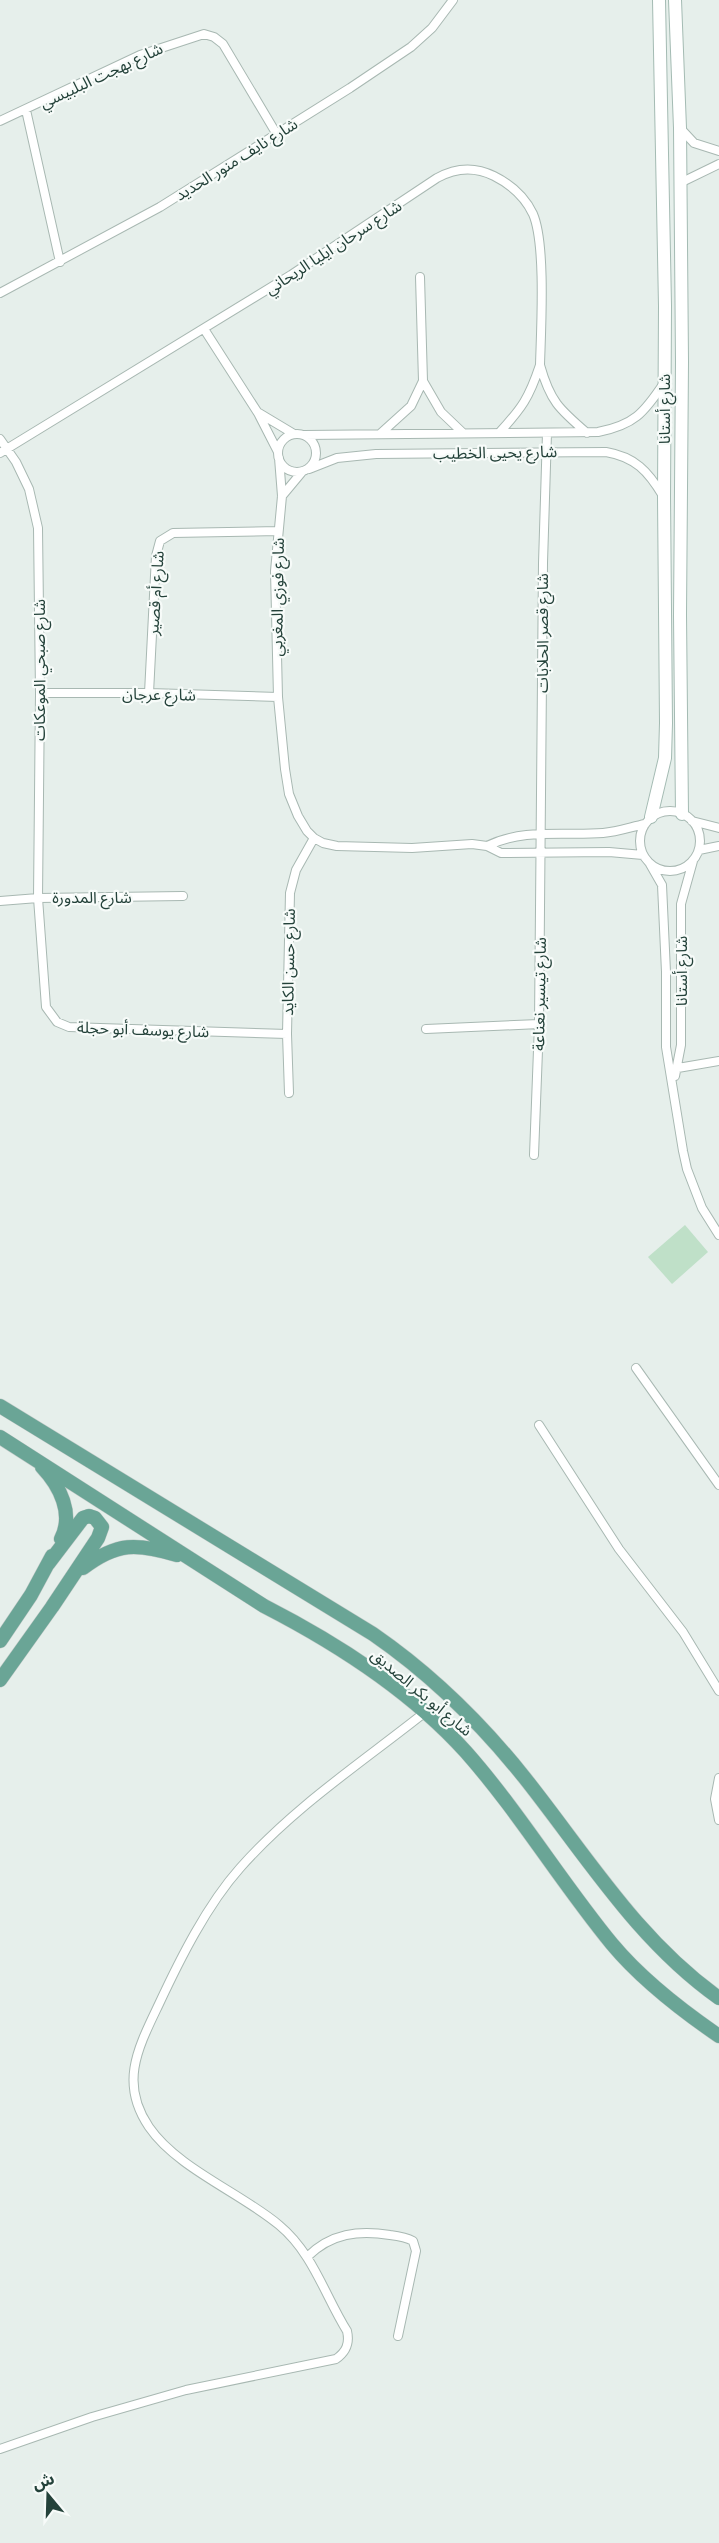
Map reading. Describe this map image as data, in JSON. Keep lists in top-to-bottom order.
{
  "streets": {
    "main road": ["شارع أبو بكر الصديق"],
    "street": [
      "شارع بهجت البلبيسي",
      "شارع نايف منور الحديد",
      "شارع سرحان ايليا الريحاني",
      "شارع أستانا",
      "شارع يحيى الخطيب",
      "شارع أم قصير",
      "شارع فوزي المغربي",
      "شارع قصر الحلابات",
      "شارع صبحي الموعكات",
      "شارع عرجان",
      "شارع المدورة",
      "شارع حسن الكايد",
      "شارع تيسير نعناعة",
      "شارع يوسف أبو حجلة"
    ]
  },
  "crossings": [
    ["شارع بهجت البلبيسي", "شارع نايف منور الحديد"],
    ["شارع سرحان ايليا الريحاني", "شارع يحيى الخطيب"],
    ["شارع سرحان ايليا الريحاني", "شارع فوزي المغربي"],
    ["شارع سرحان ايليا الريحاني", "شارع صبحي الموعكات"],
    ["شارع أستانا", "شارع يحيى الخطيب"],
    ["شارع يحيى الخطيب", "شارع فوزي المغربي"],
    ["شارع يحيى الخطيب", "شارع قصر الحلابات"],
    ["شارع أم قصير", "شارع فوزي المغربي"],
    ["شارع أم قصير", "شارع عرجان"],
    ["شارع فوزي المغربي", "شارع عرجان"],
    ["شارع قصر الحلابات", "شارع تيسير نعناعة"],
    ["شارع صبحي الموعكات", "شارع عرجان"],
    ["شارع صبحي الموعكات", "شارع المدورة"],
    ["شارع صبحي الموعكات", "شارع يوسف أبو حجلة"],
    ["شارع المدورة", "شارع يوسف أبو حجلة"],
    ["شارع حسن الكايد", "شارع يوسف أبو حجلة"]
  ],
  "north": "top"
}
